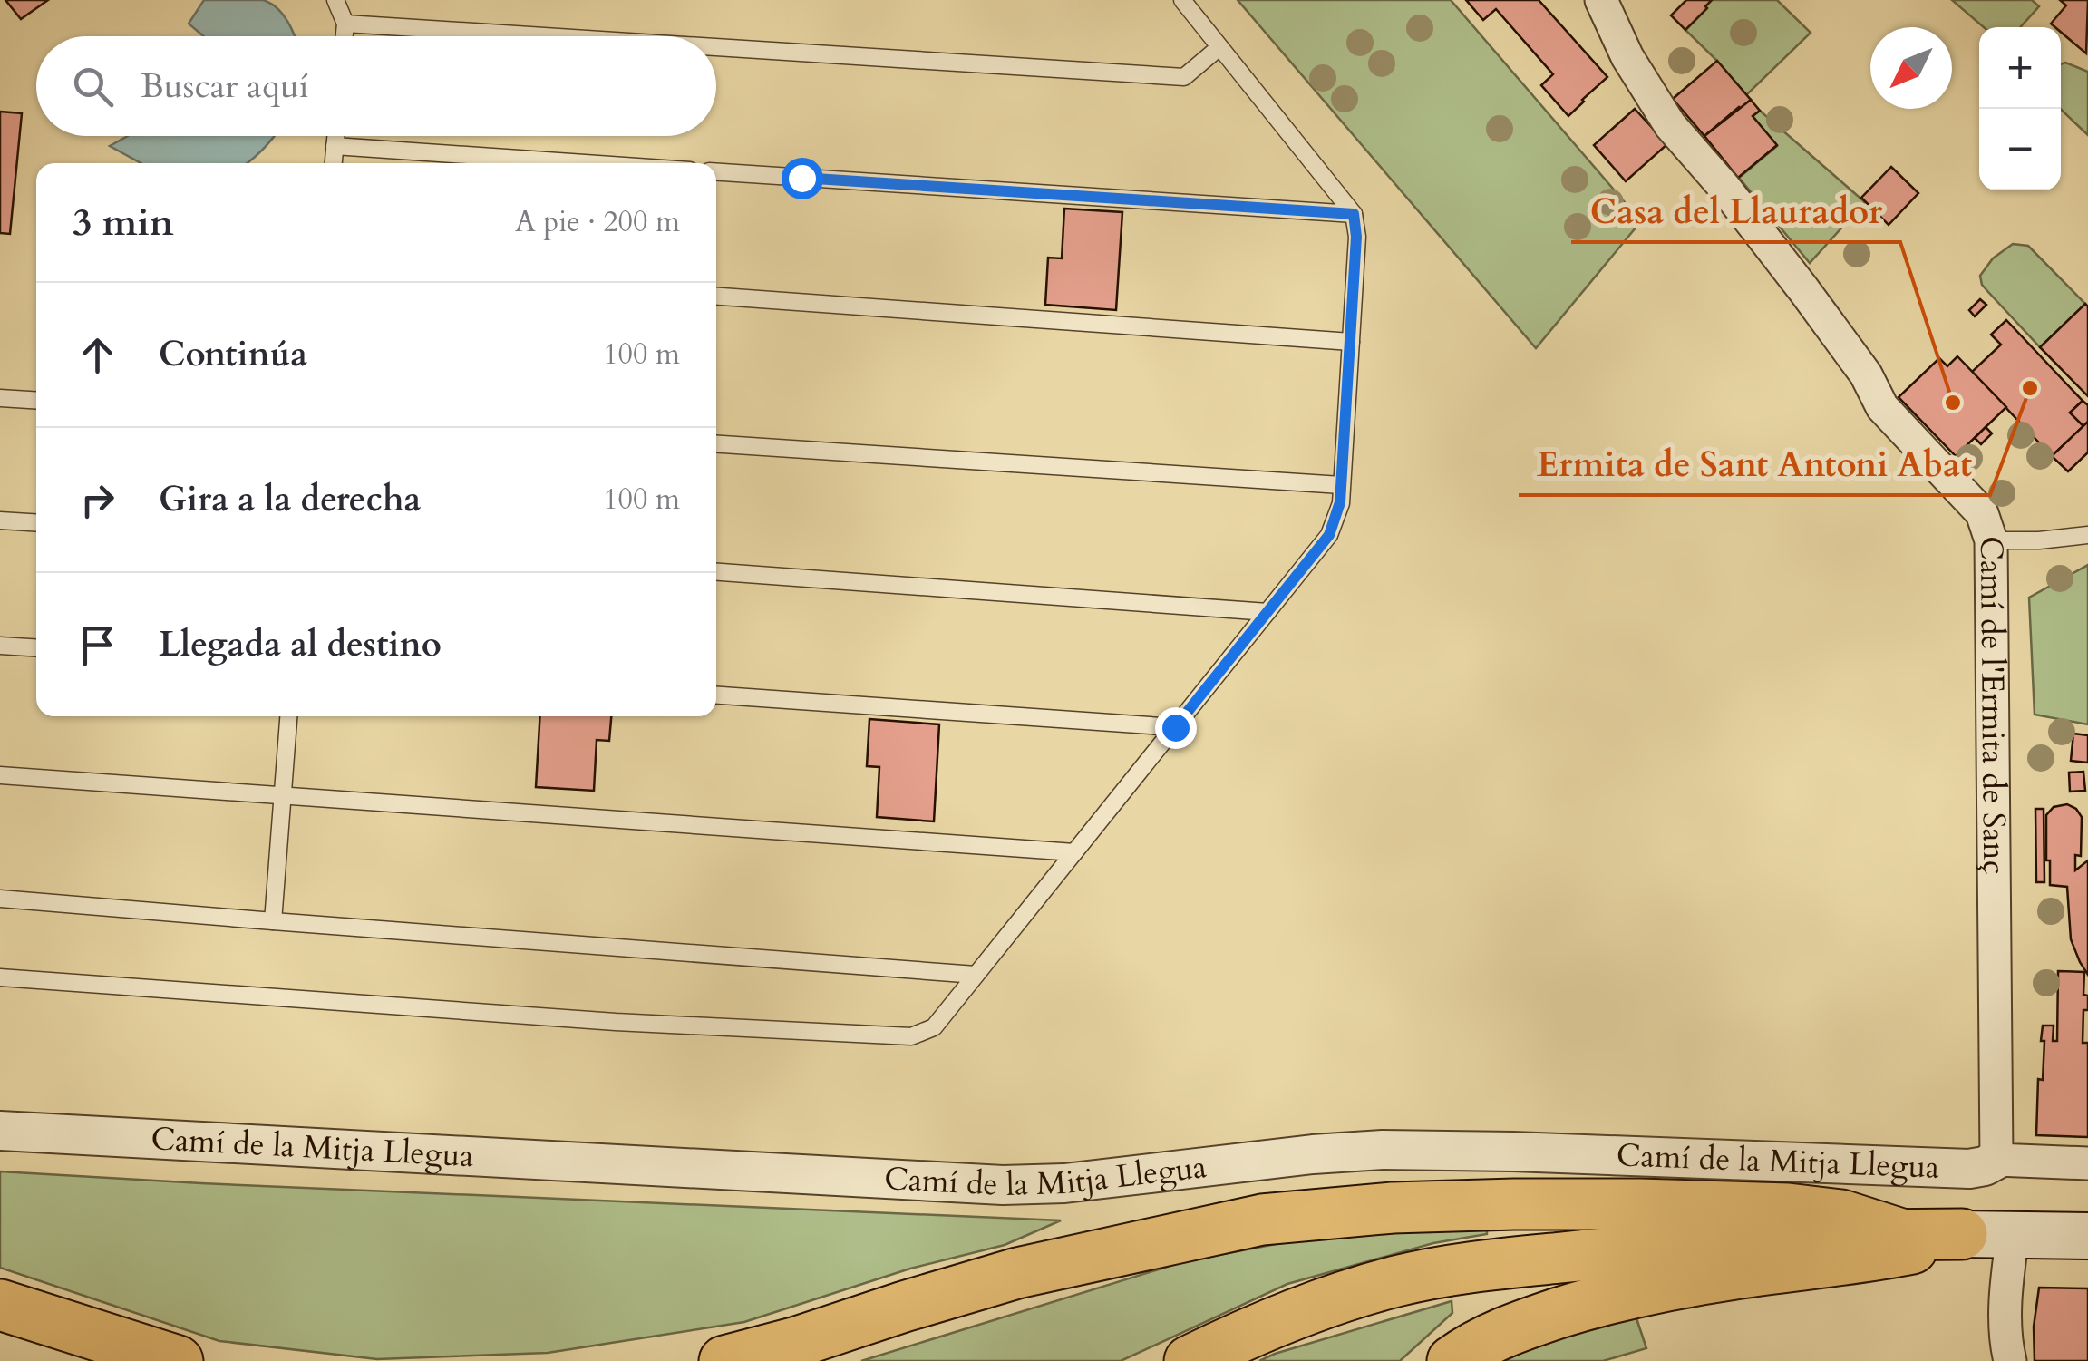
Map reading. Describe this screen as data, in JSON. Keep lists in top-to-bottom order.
{
  "streets": {
    "street": ["Camí de l'Ermita de Sanç", "Camí de la Mitja Llegua"]
  },
  "crossings": [
    ["Camí de l'Ermita de Sanç", "Camí de la Mitja Llegua"]
  ],
  "places": ["Ermita de Sant Antoni Abat", "Casa del Llaurador"],
  "north": "bottom left",
  "page": {
    "map_buttons": ["+", "−"],
    "search": "Buscar aquí",
    "heading": ["3 min", "A pie · 200 m"],
    "list": [
      ["Continúa", "100 m"],
      ["Gira a la derecha", "100 m"],
      "Llegada al destino"
    ]
  }
}
